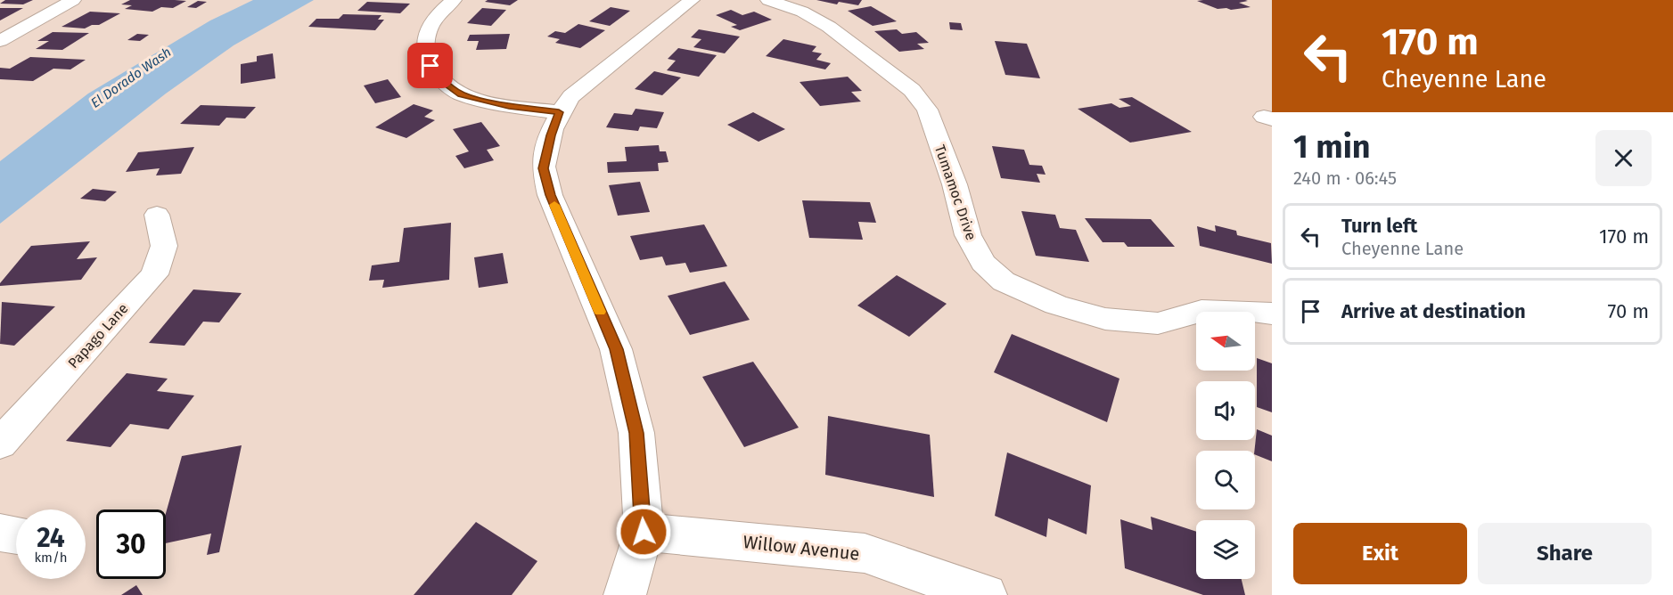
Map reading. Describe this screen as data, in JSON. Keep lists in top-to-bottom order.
{
  "streets": {
    "street": ["Tumamoc Drive", "Papago Lane", "Willow Avenue"]
  },
  "water": ["El Dorado Wash"],
  "north": "left",
  "page": {
    "turn": ["170 m", "Cheyenne Lane"],
    "heading": ["1 min", "240 m · 06:45"],
    "list": [
      {
        "name": "Turn left",
        "note": "Cheyenne Lane",
        "value": "170 m"
      },
      {
        "name": "Arrive at destination",
        "value": "70 m"
      }
    ],
    "speed": "24 km/h",
    "limit": "30",
    "buttons": ["Exit", "Share"]
  }
}
